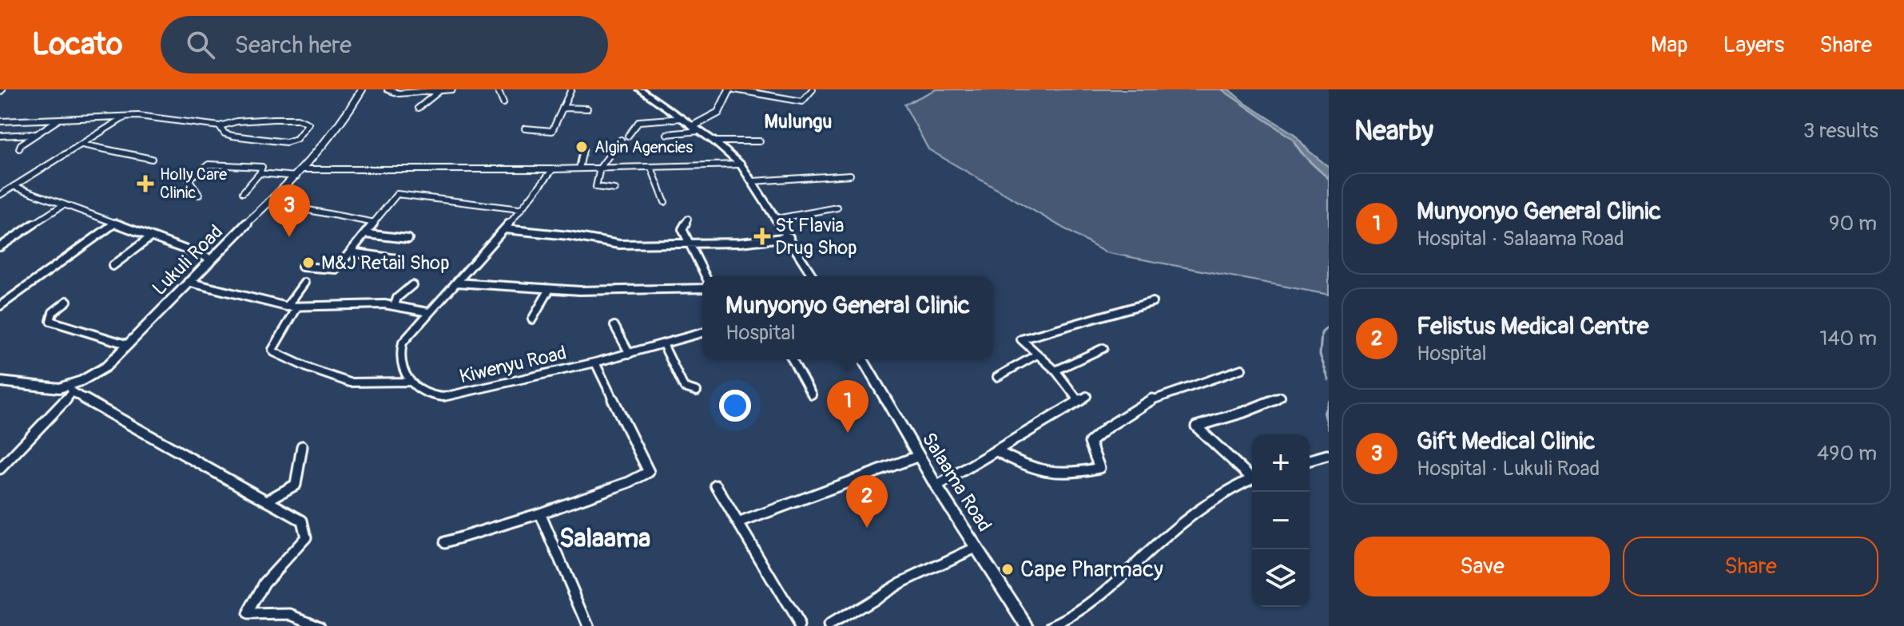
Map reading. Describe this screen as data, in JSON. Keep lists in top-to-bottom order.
{
  "streets": {
    "main road": ["Salaama Road"],
    "street": ["Lukuli Road", "Kiwenyu Road"]
  },
  "districts": ["Mulungu", "Salaama"],
  "places": {
    "other": ["Algin Agencies", "M&J Retail Shop", "Cape Pharmacy"],
    "health": ["Holly Care Clinic", "St Flavia Drug Shop"]
  },
  "page": {
    "header": "Locato",
    "search": "Search here",
    "nav": ["Map", "Layers", "Share"],
    "heading": ["Nearby", "3 results"],
    "list": [
      {
        "mark": "1",
        "name": "Munyonyo General Clinic",
        "note": "Hospital · Salaama Road",
        "value": "90 m"
      },
      {
        "mark": "2",
        "name": "Felistus Medical Centre",
        "note": "Hospital",
        "value": "140 m"
      },
      {
        "mark": "3",
        "name": "Gift Medical Clinic",
        "note": "Hospital · Lukuli Road",
        "value": "490 m"
      }
    ],
    "pins": ["3", "1", "2"],
    "popup": ["Munyonyo General Clinic", "Hospital"],
    "map_buttons": ["+", "−"],
    "buttons": ["Save", "Share"]
  }
}
